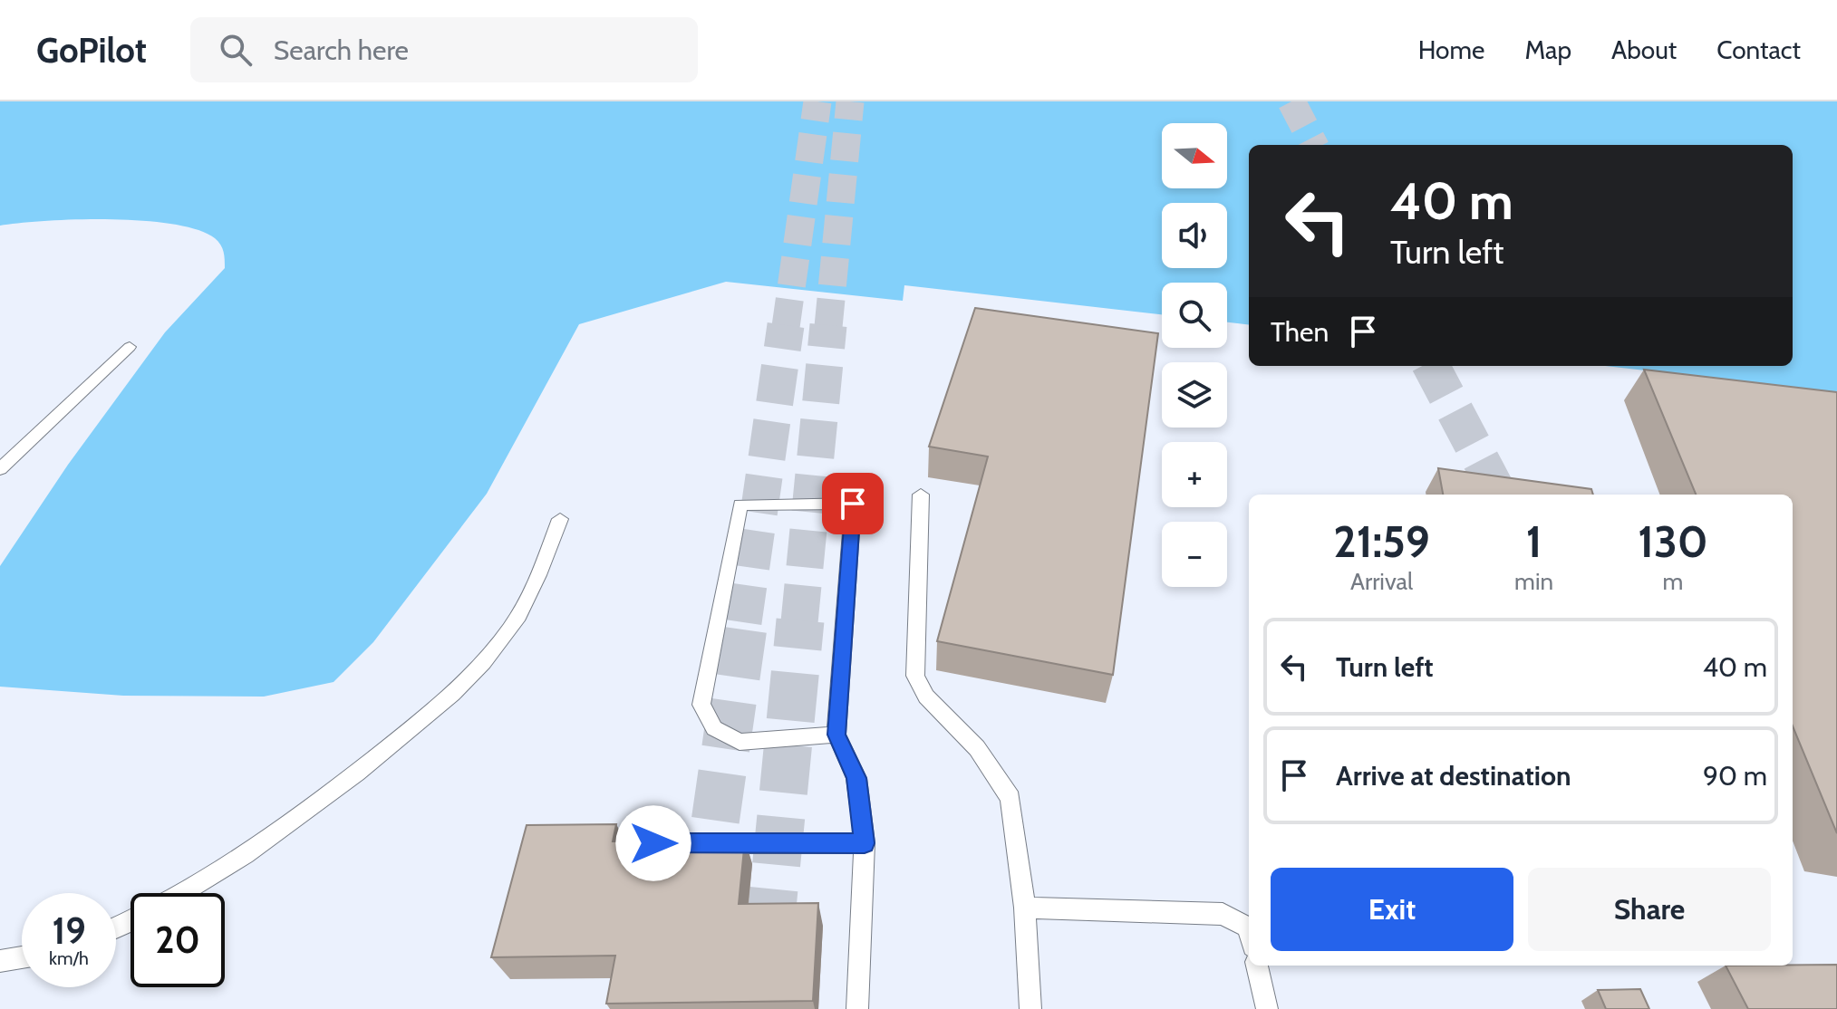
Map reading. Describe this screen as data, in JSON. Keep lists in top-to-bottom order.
{
  "north": "right",
  "page": {
    "header": "GoPilot",
    "search": "Search here",
    "nav": [
      "Home",
      "Map",
      "About",
      "Contact"
    ],
    "map_buttons": ["+", "−"],
    "turn": ["40 m", "Turn left"],
    "then": "Then",
    "eta": [
      "21:59",
      "Arrival",
      "1",
      "min",
      "130",
      "m"
    ],
    "list": [
      {
        "name": "Turn left",
        "value": "40 m"
      },
      {
        "name": "Arrive at destination",
        "value": "90 m"
      }
    ],
    "buttons": ["Exit", "Share"],
    "speed": "19 km/h",
    "limit": "20"
  }
}
